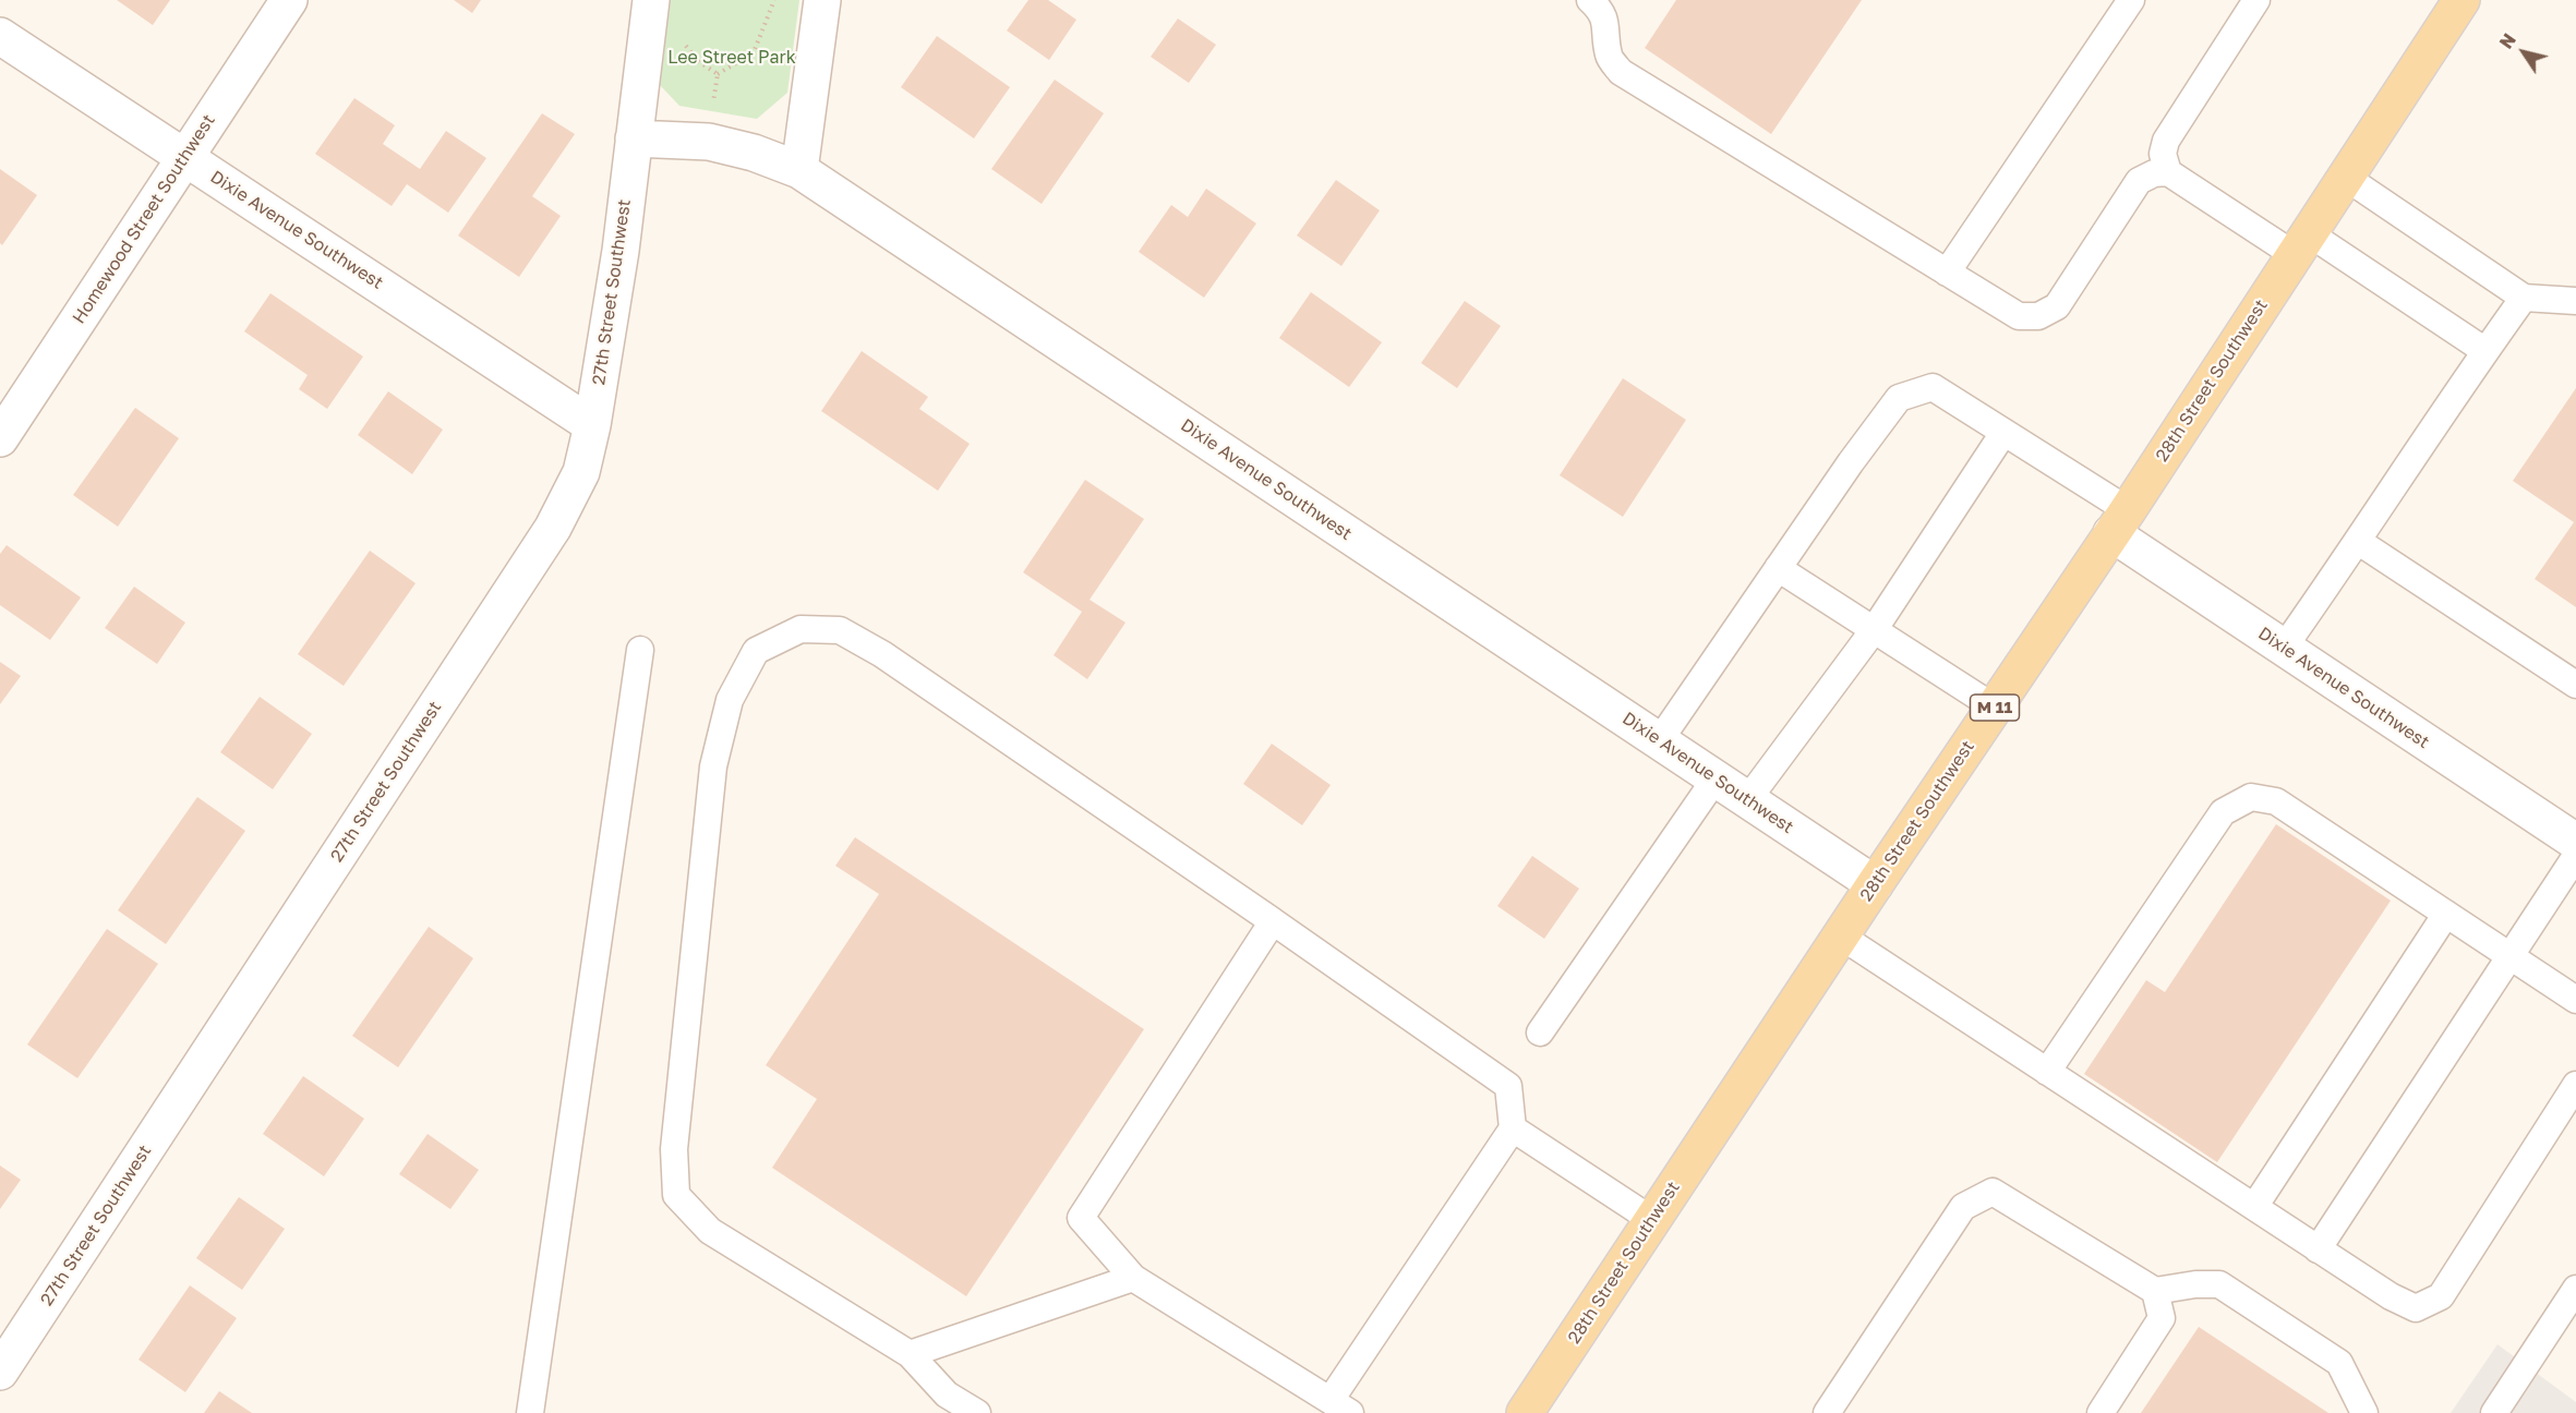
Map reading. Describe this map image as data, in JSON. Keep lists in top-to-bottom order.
{
  "streets": {
    "main road": ["28th Street Southwest", "M 11"],
    "street": ["Homewood Street Southwest", "Dixie Avenue Southwest", "27th Street Southwest"]
  },
  "crossings": [
    ["Homewood Street Southwest", "Dixie Avenue Southwest"],
    ["Dixie Avenue Southwest", "27th Street Southwest"],
    ["Dixie Avenue Southwest", "28th Street Southwest"]
  ],
  "parks": ["Lee Street Park"],
  "north": "top left"
}
